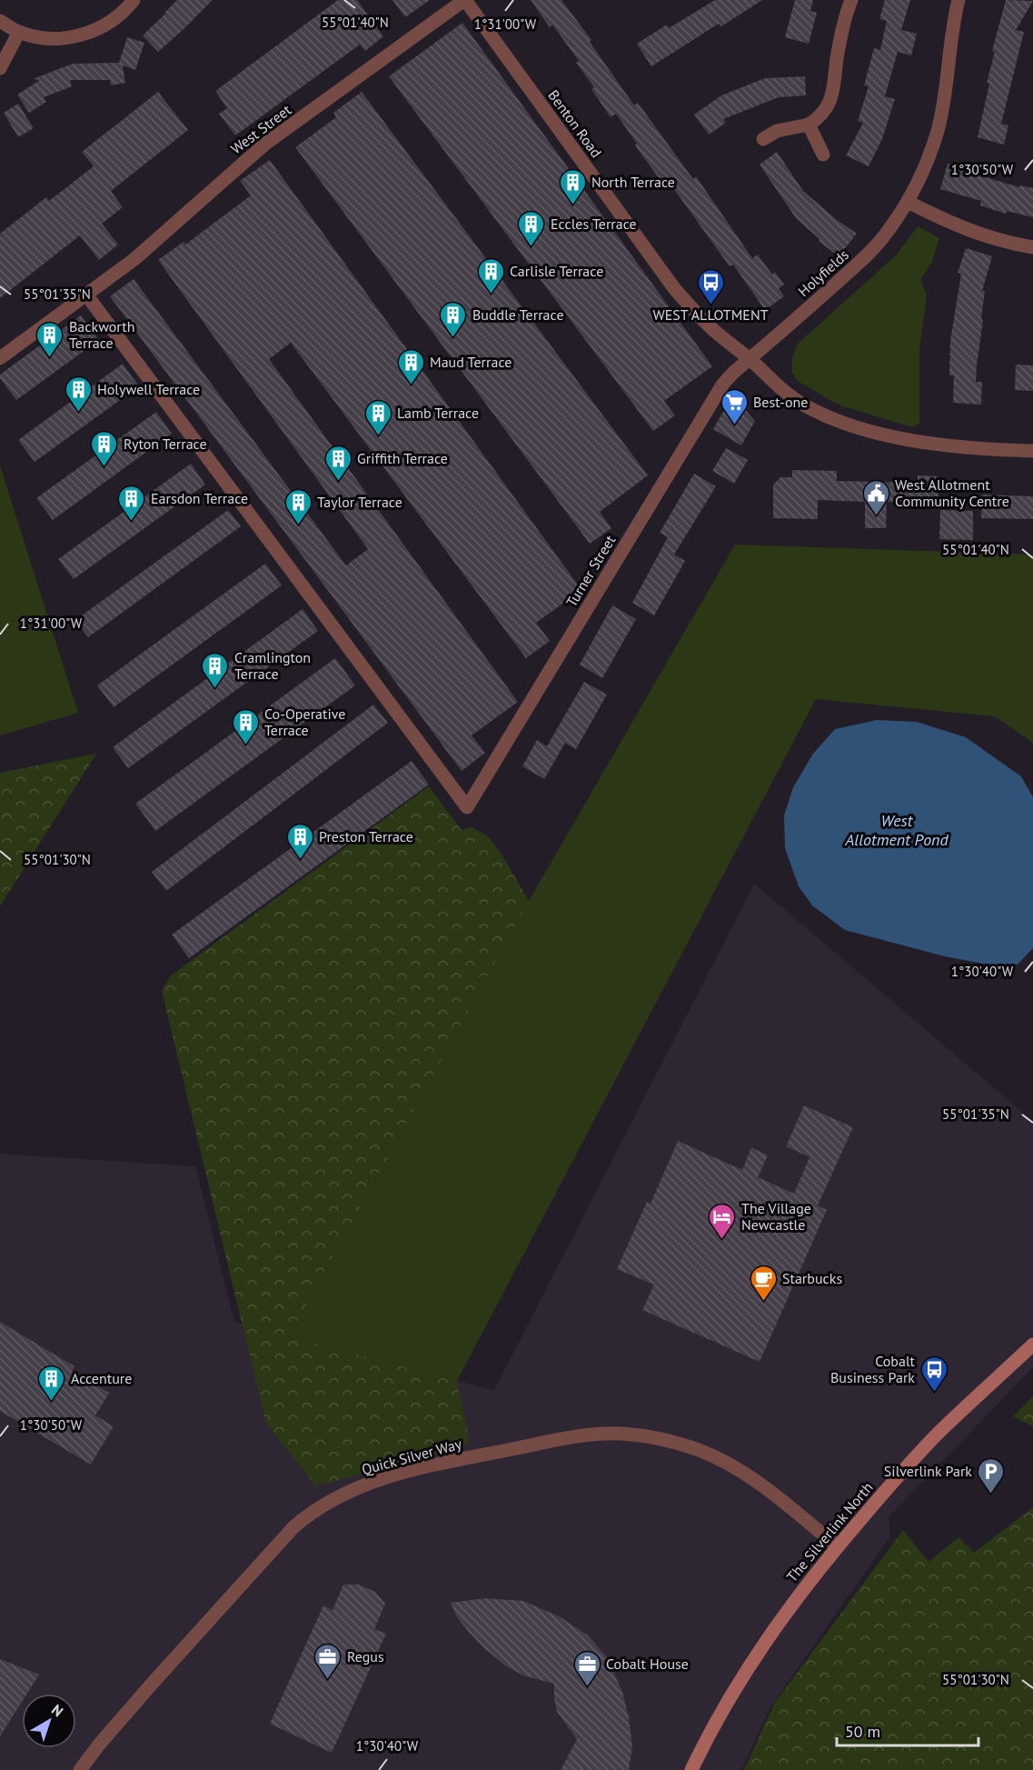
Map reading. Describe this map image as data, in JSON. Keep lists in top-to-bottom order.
{
  "streets": {
    "street": [
      "Benton Road",
      "West Street",
      "Holyfields",
      "Turner Street",
      "Quick Silver Way",
      "The Silverlink North"
    ]
  },
  "crossings": [
    ["Benton Road", "West Street"],
    ["Benton Road", "Holyfields"],
    ["Benton Road", "Turner Street"],
    ["West Street", "Turner Street"],
    ["Holyfields", "Turner Street"],
    ["Quick Silver Way", "The Silverlink North"]
  ],
  "water": ["West Allotment Pond"],
  "places": {
    "building": [
      "North Terrace",
      "Eccles Terrace",
      "Carlisle Terrace",
      "Buddle Terrace",
      "Backworth Terrace",
      "Maud Terrace",
      "Holywell Terrace",
      "Lamb Terrace",
      "Ryton Terrace",
      "Griffith Terrace",
      "Earsdon Terrace",
      "Taylor Terrace",
      "Cramlington Terrace",
      "Co-Operative Terrace",
      "Preston Terrace",
      "Accenture"
    ],
    "bus stop": ["WEST ALLOTMENT", "Cobalt Business Park"],
    "supermarket": ["Best-one"],
    "public building": ["West Allotment Community Centre"],
    "hotel": ["The Village Newcastle"],
    "cafe": ["Starbucks"],
    "parking": ["Silverlink Park"],
    "office": ["Regus", "Cobalt House"]
  },
  "scale_bar": "50 m",
  "north": "top right",
  "coordinates": [
    "55°01'40\"N",
    "1°31'00\"W",
    "1°30'50\"W",
    "55°01'35\"N",
    "55°01'30\"N",
    "1°30'40\"W"
  ]
}
